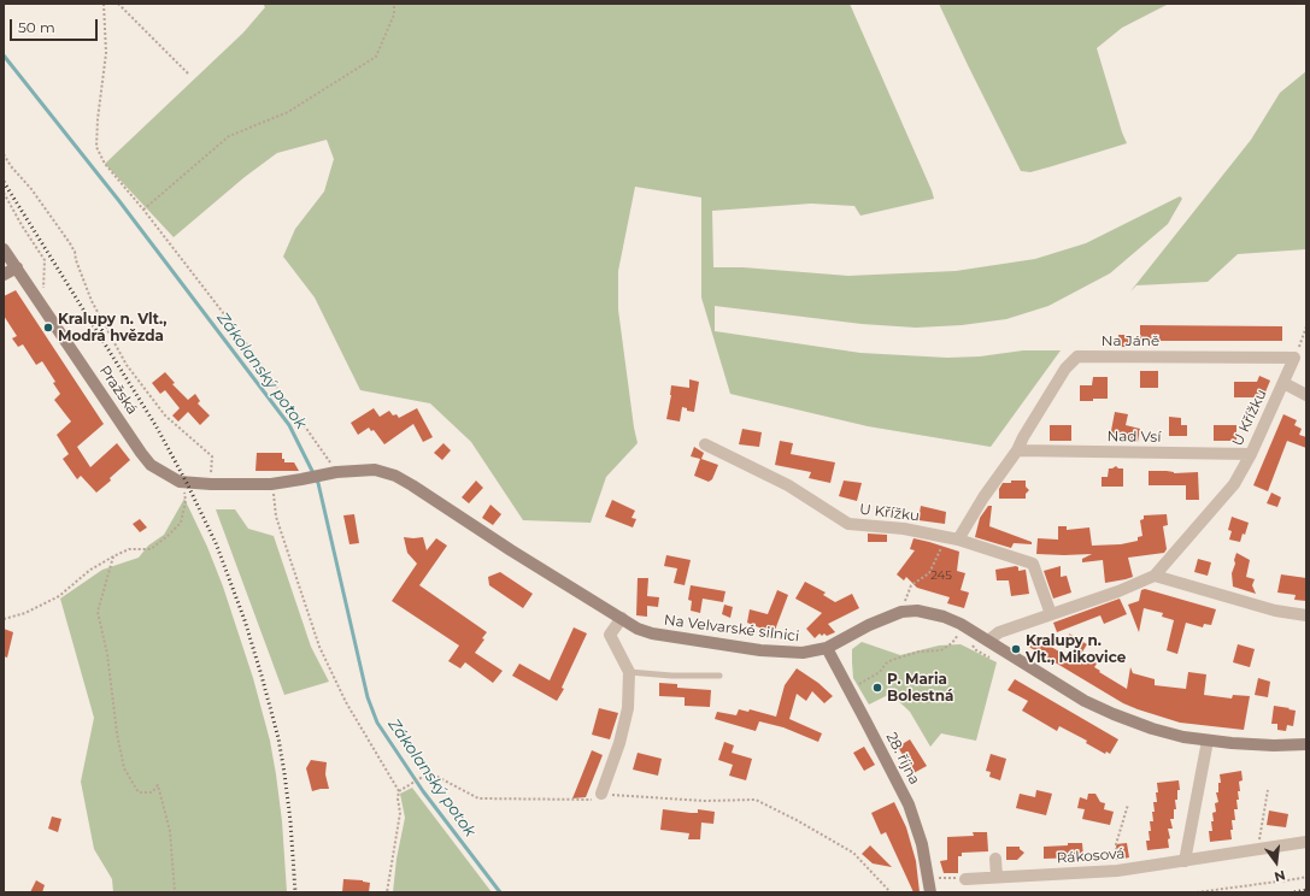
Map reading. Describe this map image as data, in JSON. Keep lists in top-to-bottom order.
{
  "streets": {
    "main road": ["Pražská", "Na Velvarské silnici", "28. října"],
    "street": [
      "Na Jáně",
      "U Křížku",
      "Nad Vsí",
      "Rákosová"
    ]
  },
  "crossings": [
    ["Na Jáně", "U Křížku"],
    ["Na Jáně", "Nad Vsí"],
    ["Pražská", "Na Velvarské silnici"],
    ["U Křížku", "Nad Vsí"],
    ["U Křížku", "Na Velvarské silnici"],
    ["Na Velvarské silnici", "28. října"]
  ],
  "water": ["Zákolanský potok"],
  "places": ["Kralupy n. Vlt., Modrá hvězda", "Kralupy n. Vlt., Mikovice", "P. Maria Bolestná"],
  "house_numbers": ["245"],
  "scale_bar": "50 m",
  "north": "bottom"
}
